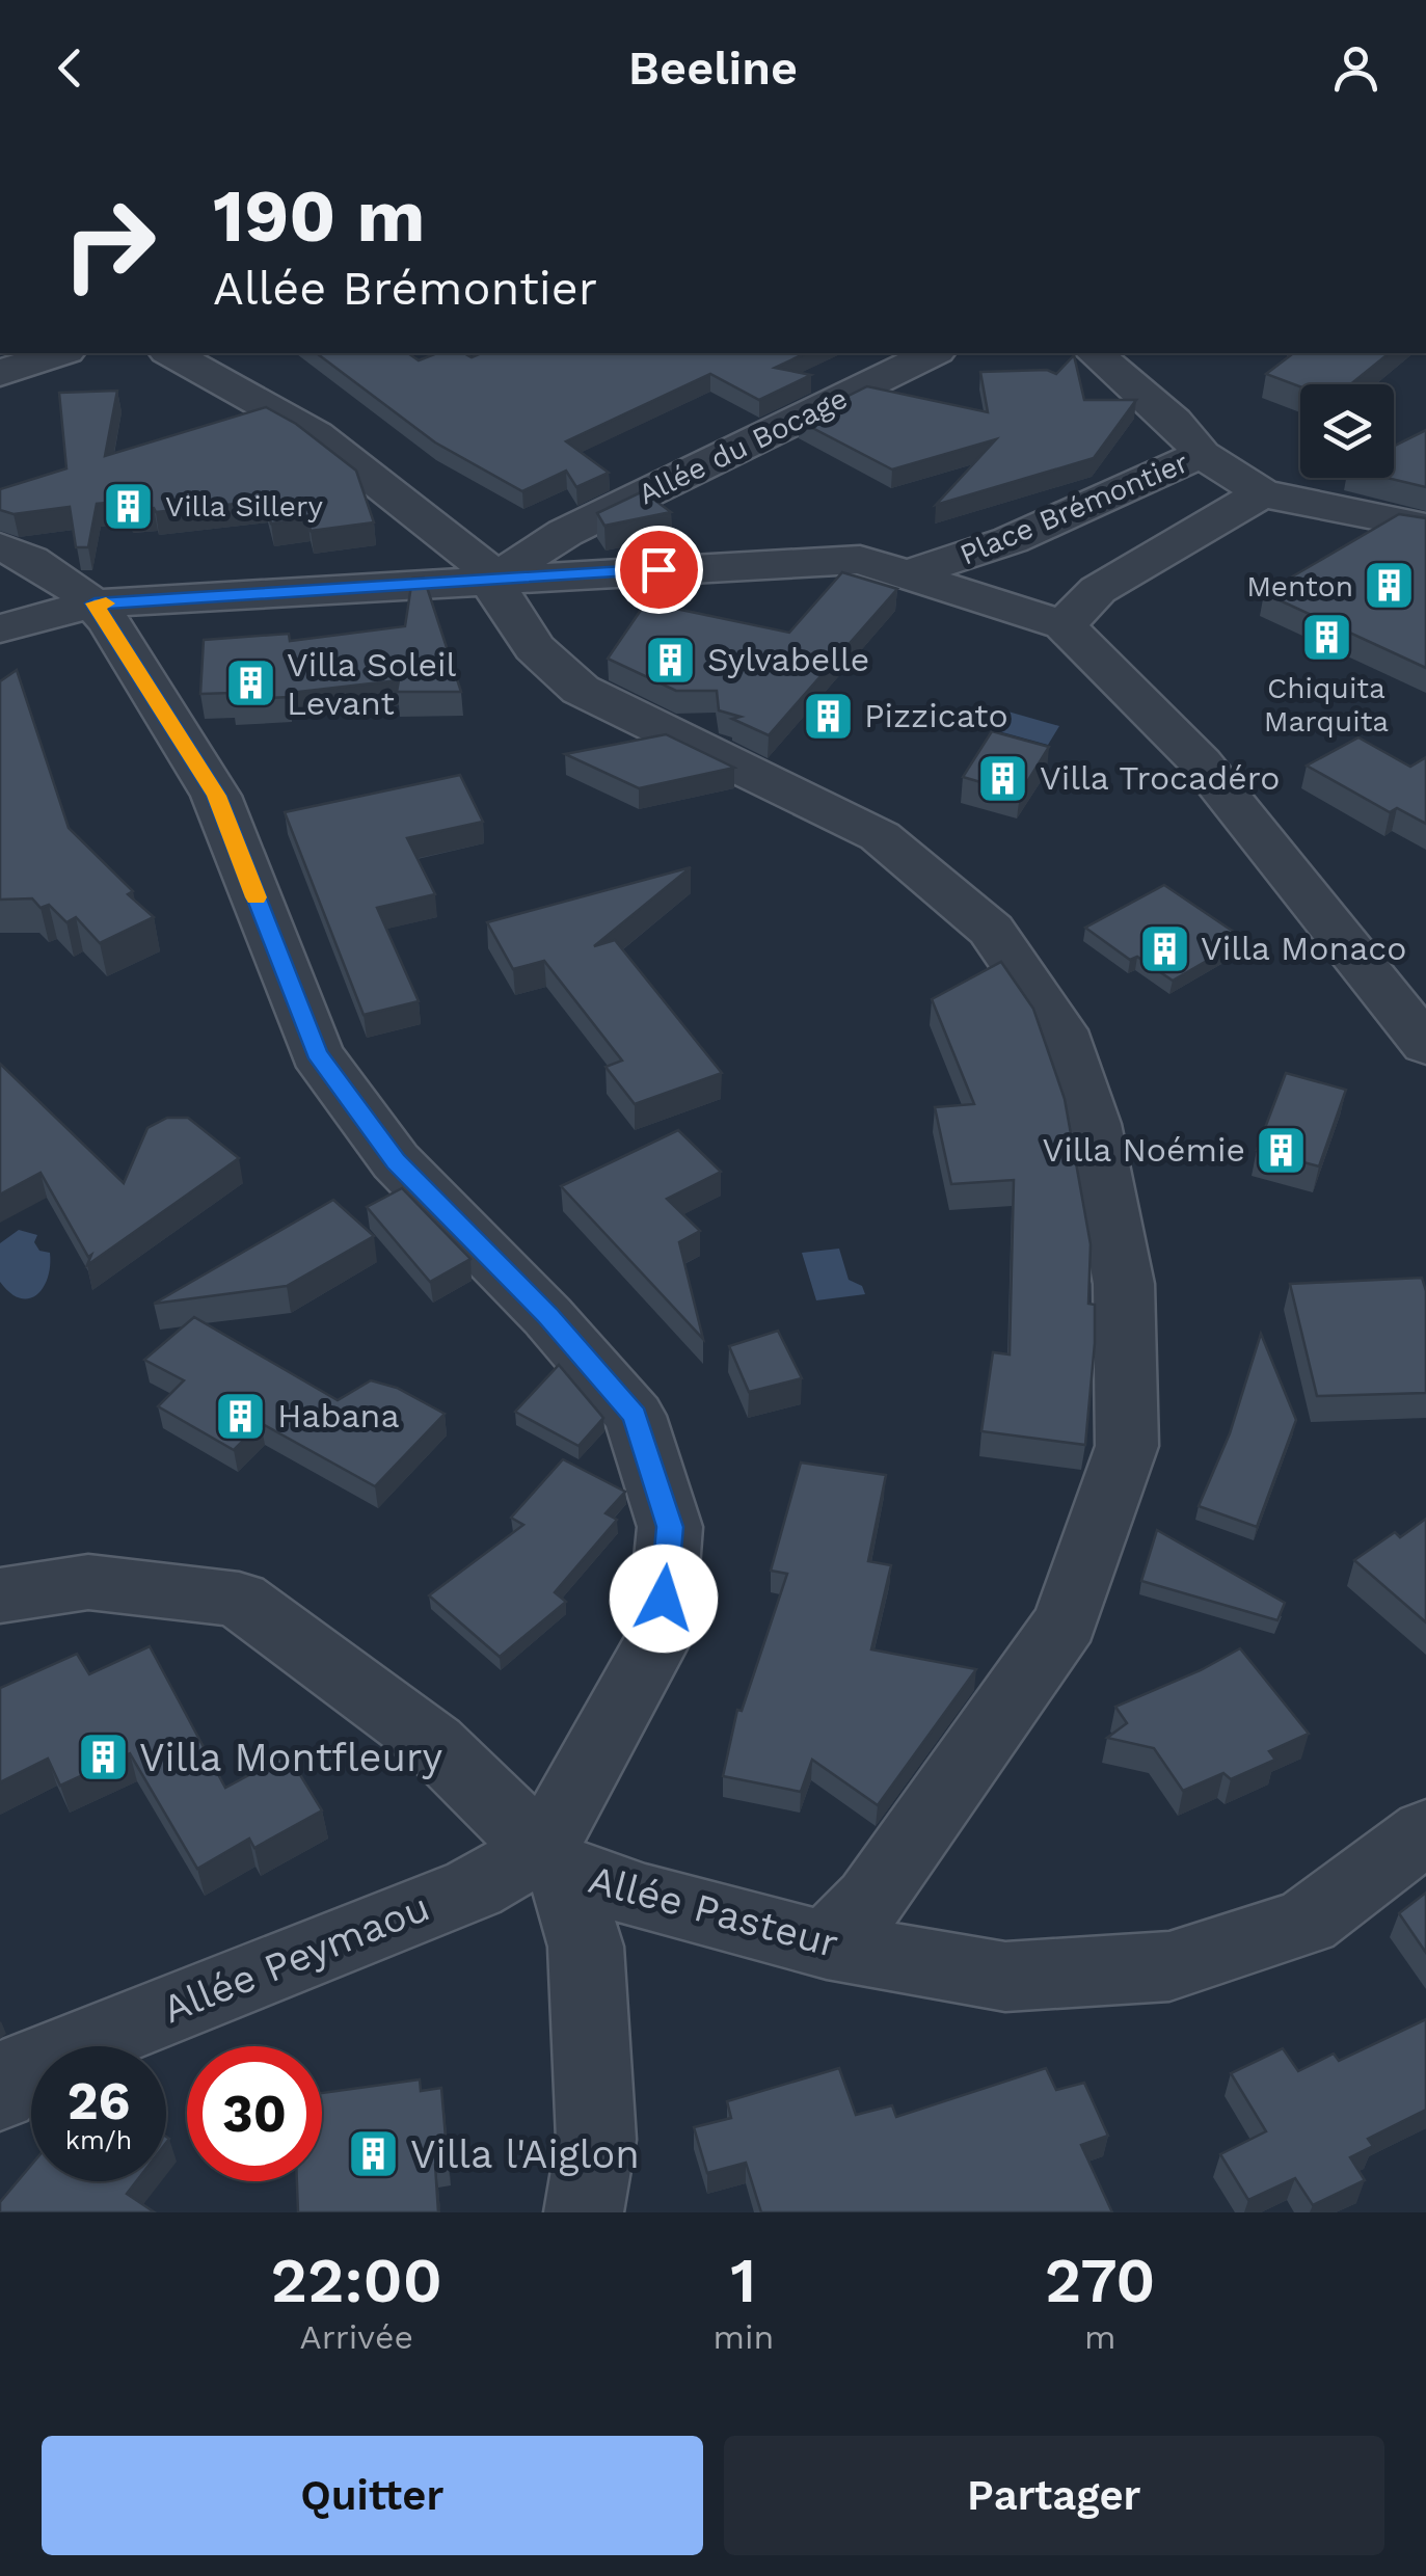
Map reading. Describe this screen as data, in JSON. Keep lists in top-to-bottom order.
{
  "streets": {
    "street": [
      "Allée du Bocage",
      "Place Brémontier",
      "Allée Pasteur",
      "Allée Peymaou"
    ]
  },
  "crossings": [
    ["Allée Pasteur", "Allée Peymaou"]
  ],
  "places": {
    "building": [
      "Villa Sillery",
      "Menton",
      "Chiquita Marquita",
      "Sylvabelle",
      "Villa Soleil Levant",
      "Pizzicato",
      "Villa Trocadéro",
      "Villa Monaco",
      "Villa Noémie",
      "Habana",
      "Villa Montfleury",
      "Villa l'Aiglon"
    ]
  },
  "page": {
    "header": "Beeline",
    "turn": ["190 m", "Allée Brémontier"],
    "speed": "26 km/h",
    "limit": "30",
    "eta": [
      "22:00",
      "Arrivée",
      "1",
      "min",
      "270",
      "m"
    ],
    "buttons": ["Quitter", "Partager"]
  }
}
